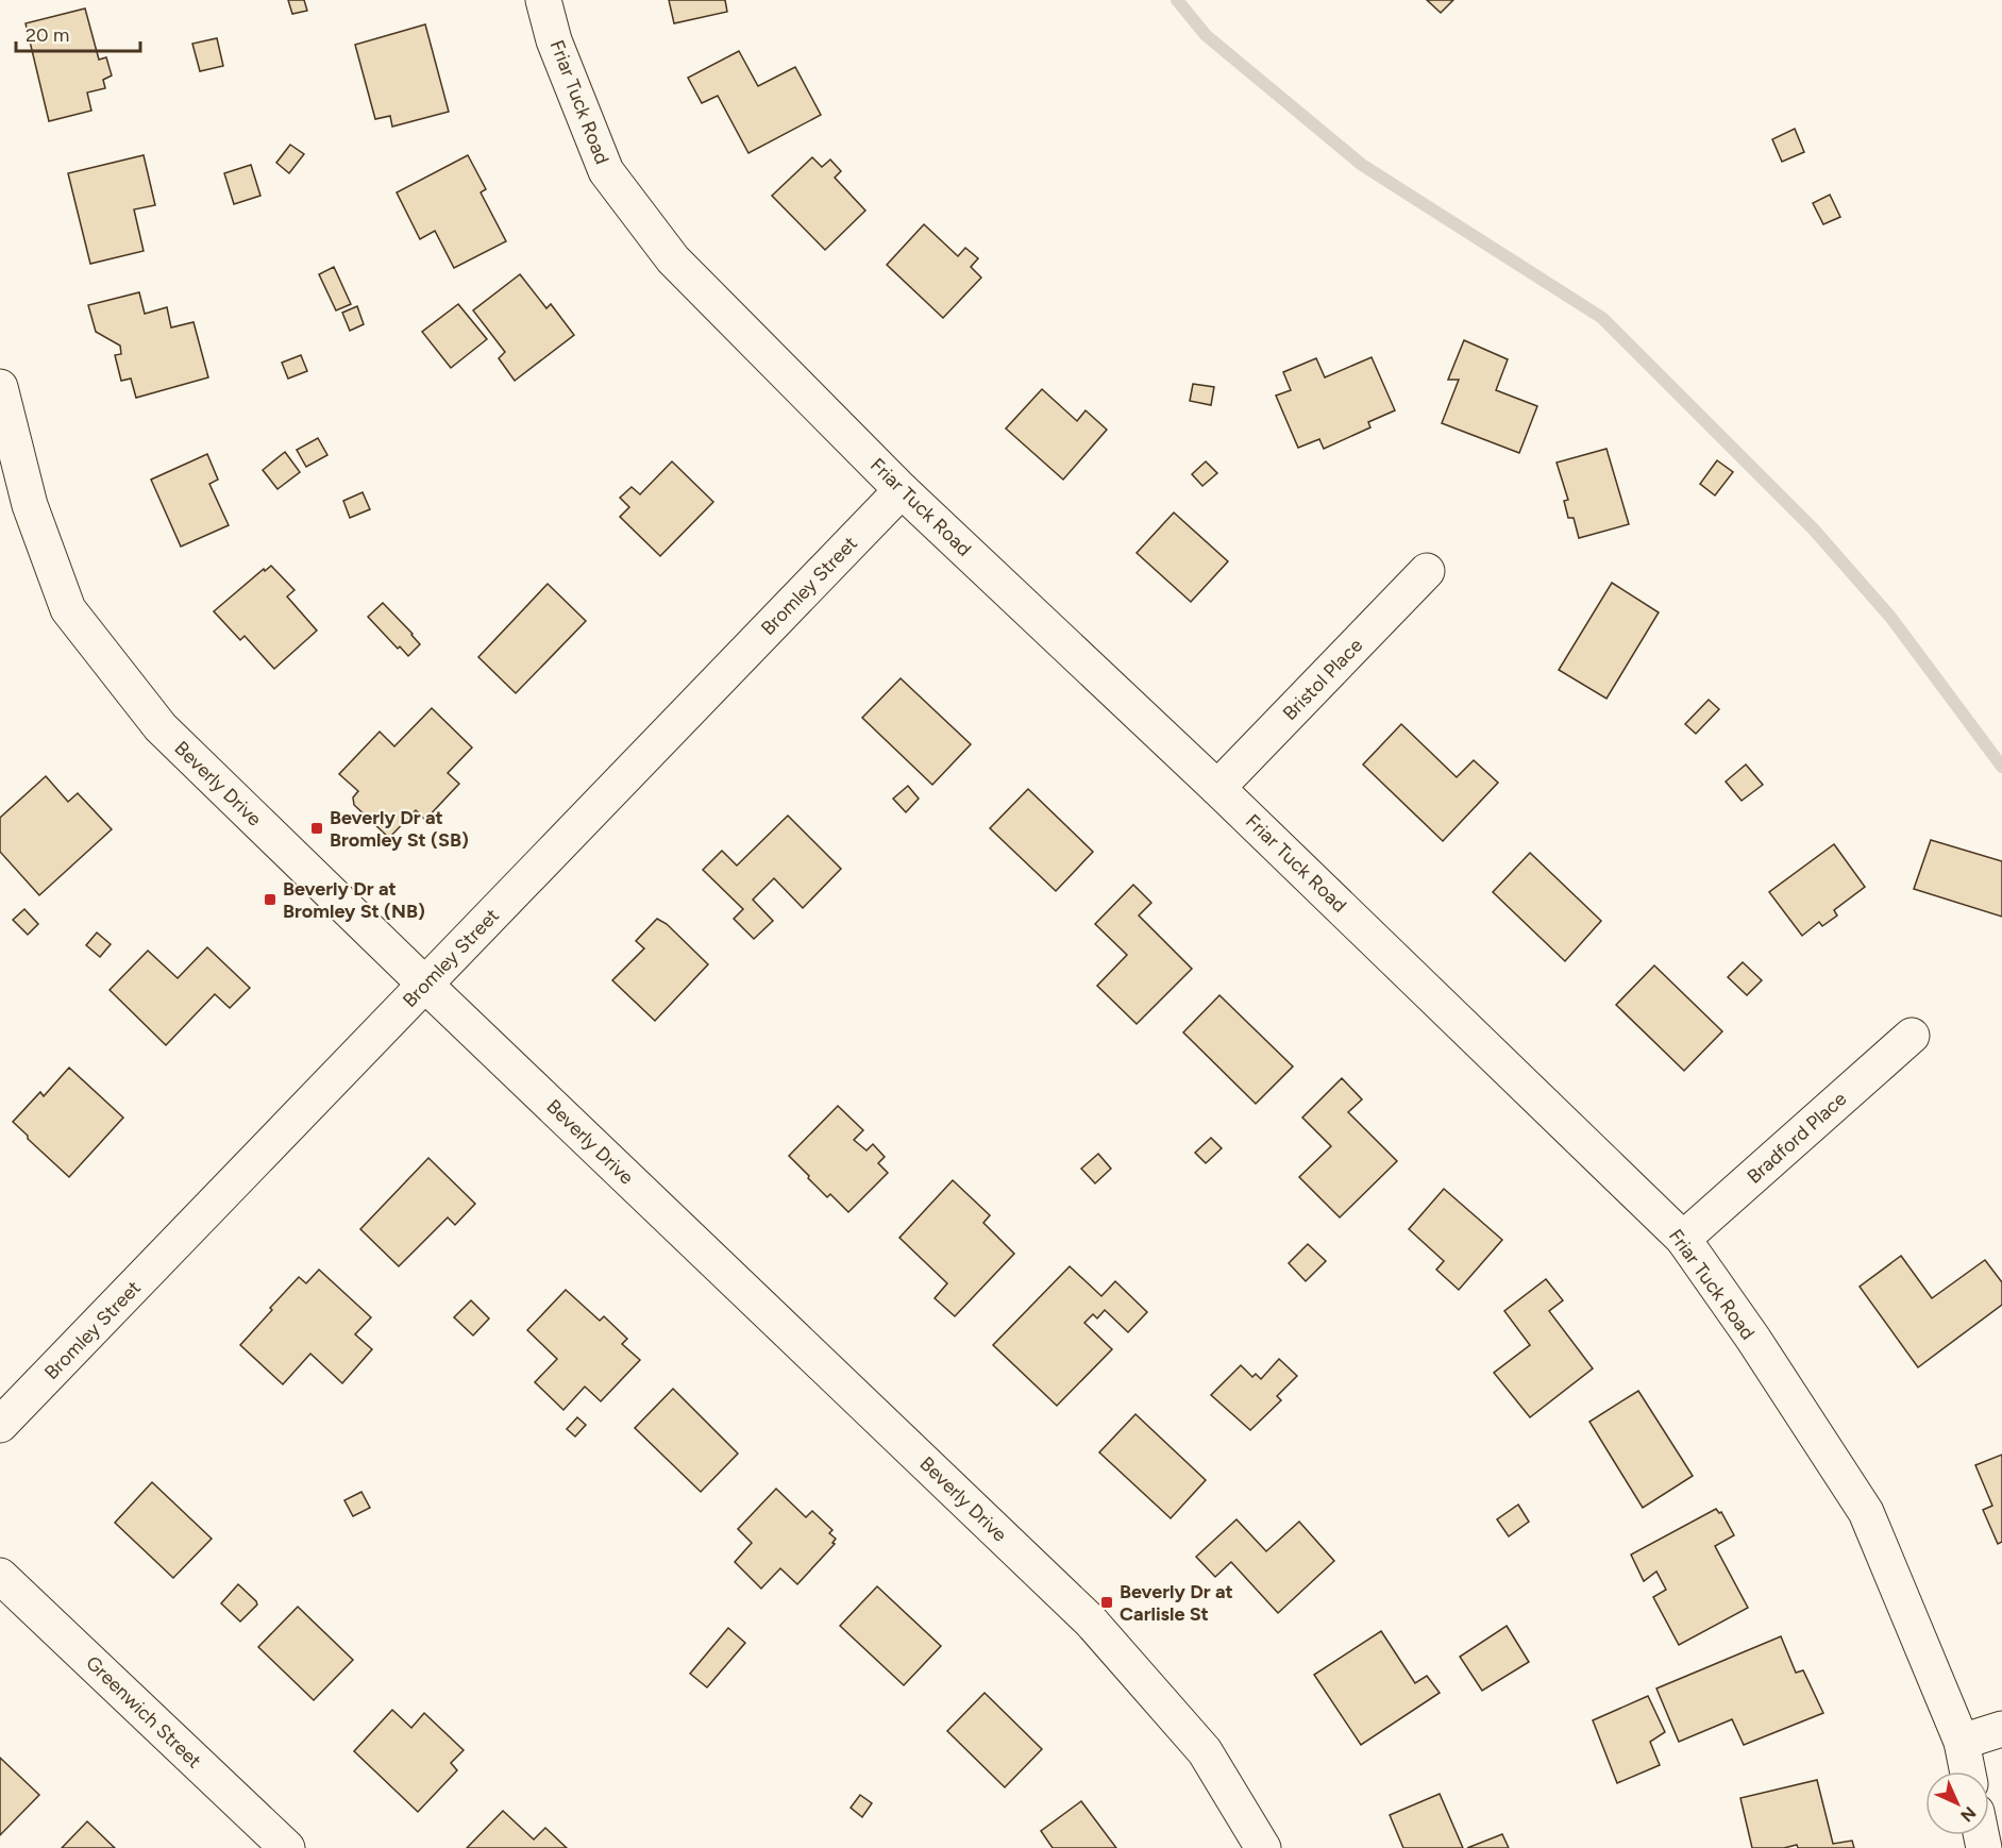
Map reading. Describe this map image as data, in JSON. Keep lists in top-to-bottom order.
{
  "streets": {
    "street": [
      "Friar Tuck Road",
      "Bromley Street",
      "Bristol Place",
      "Beverly Drive",
      "Bradford Place",
      "Greenwich Street"
    ]
  },
  "crossings": [
    ["Friar Tuck Road", "Bromley Street"],
    ["Friar Tuck Road", "Bristol Place"],
    ["Friar Tuck Road", "Bradford Place"],
    ["Bromley Street", "Beverly Drive"]
  ],
  "places": {
    "transit": ["Beverly Dr at Bromley St (SB)", "Beverly Dr at Bromley St (NB)", "Beverly Dr at Carlisle St"]
  },
  "scale_bar": "20 m",
  "north": "bottom right"
}
